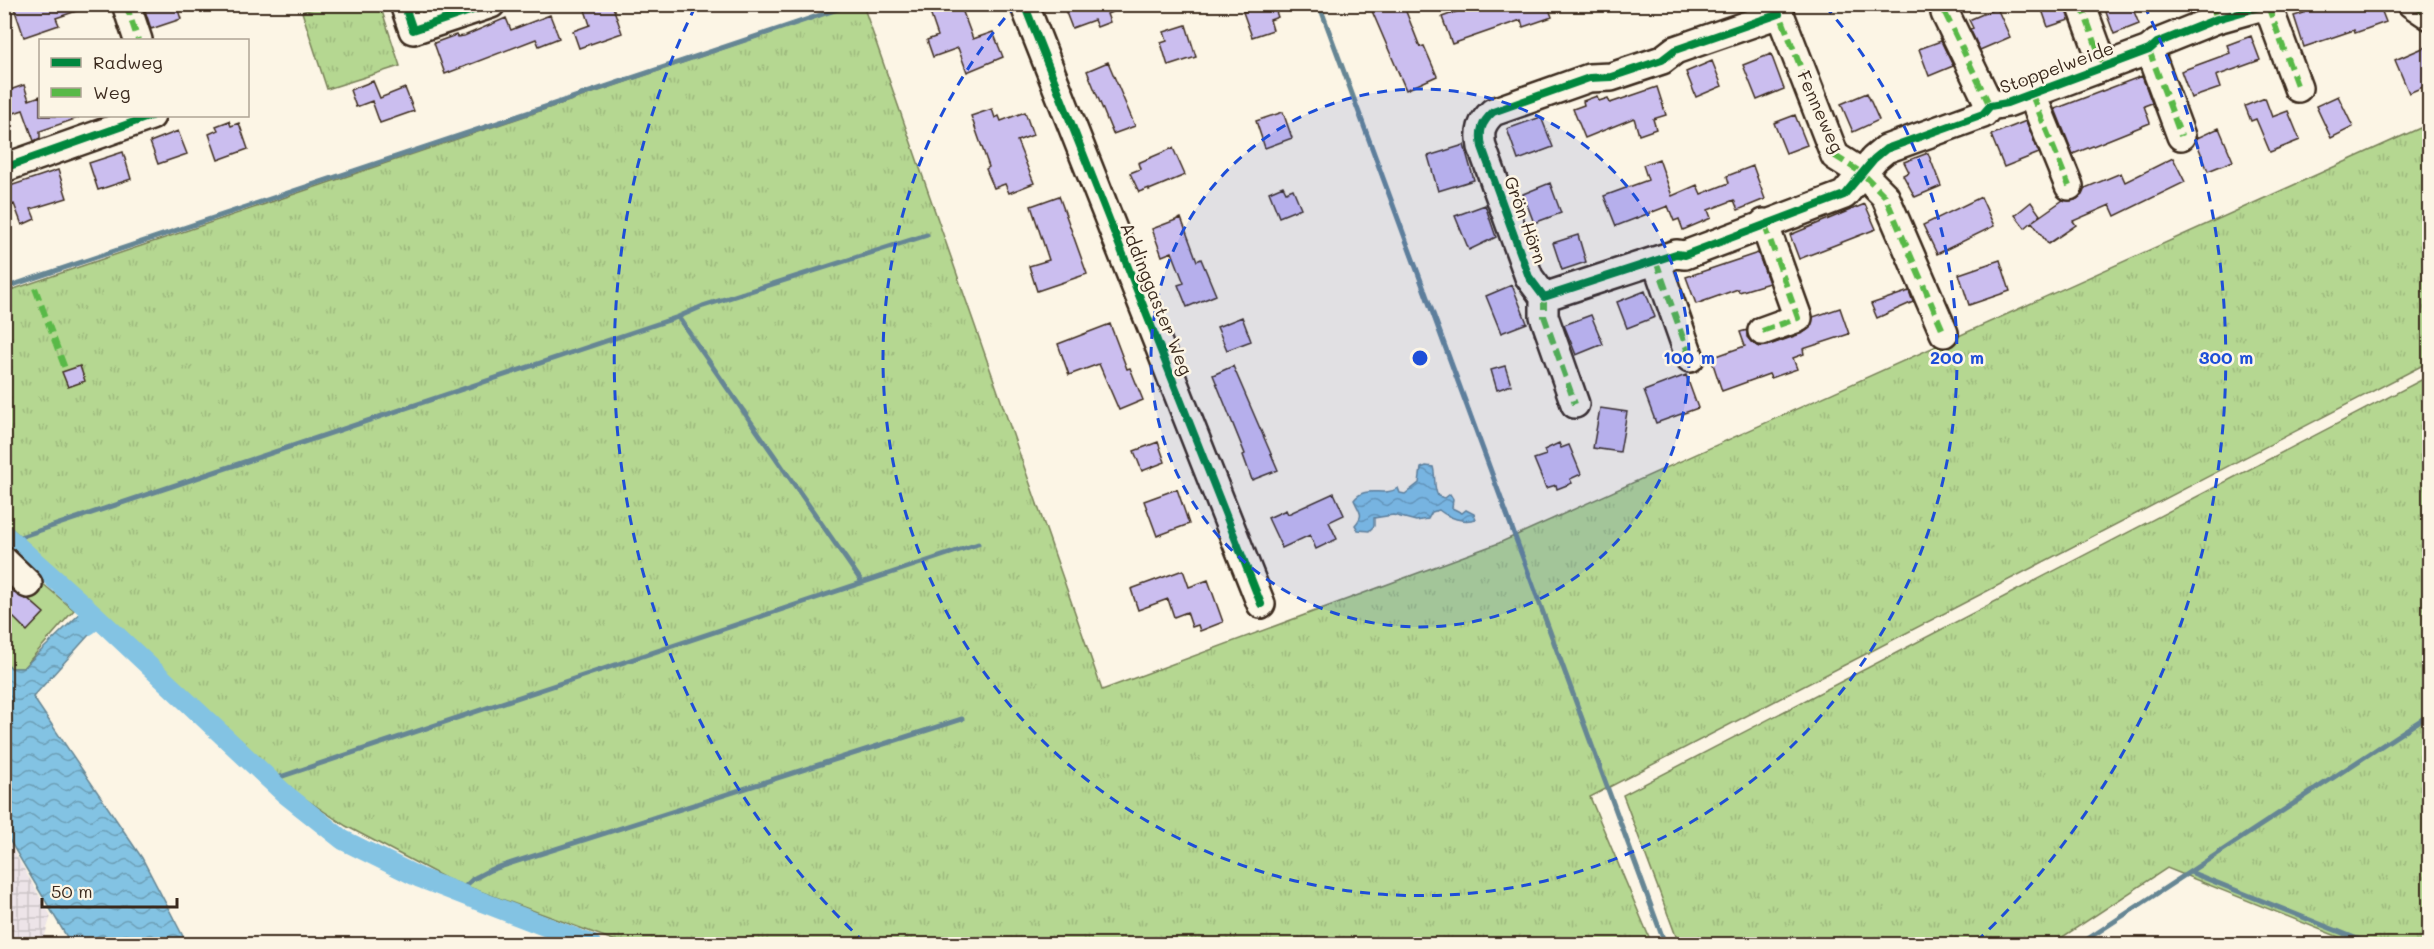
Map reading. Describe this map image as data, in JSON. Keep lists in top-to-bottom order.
{
  "streets": {
    "street": [
      "Stoppelweide",
      "Fenneweg",
      "Grön Hörn",
      "Addinggaster Weg"
    ]
  },
  "crossings": [
    ["Stoppelweide", "Fenneweg"],
    ["Fenneweg", "Grön Hörn"]
  ],
  "legend": ["Radweg", "Weg"],
  "scale_bar": "50 m",
  "rings": ["100 m", "200 m", "300 m"]
}
